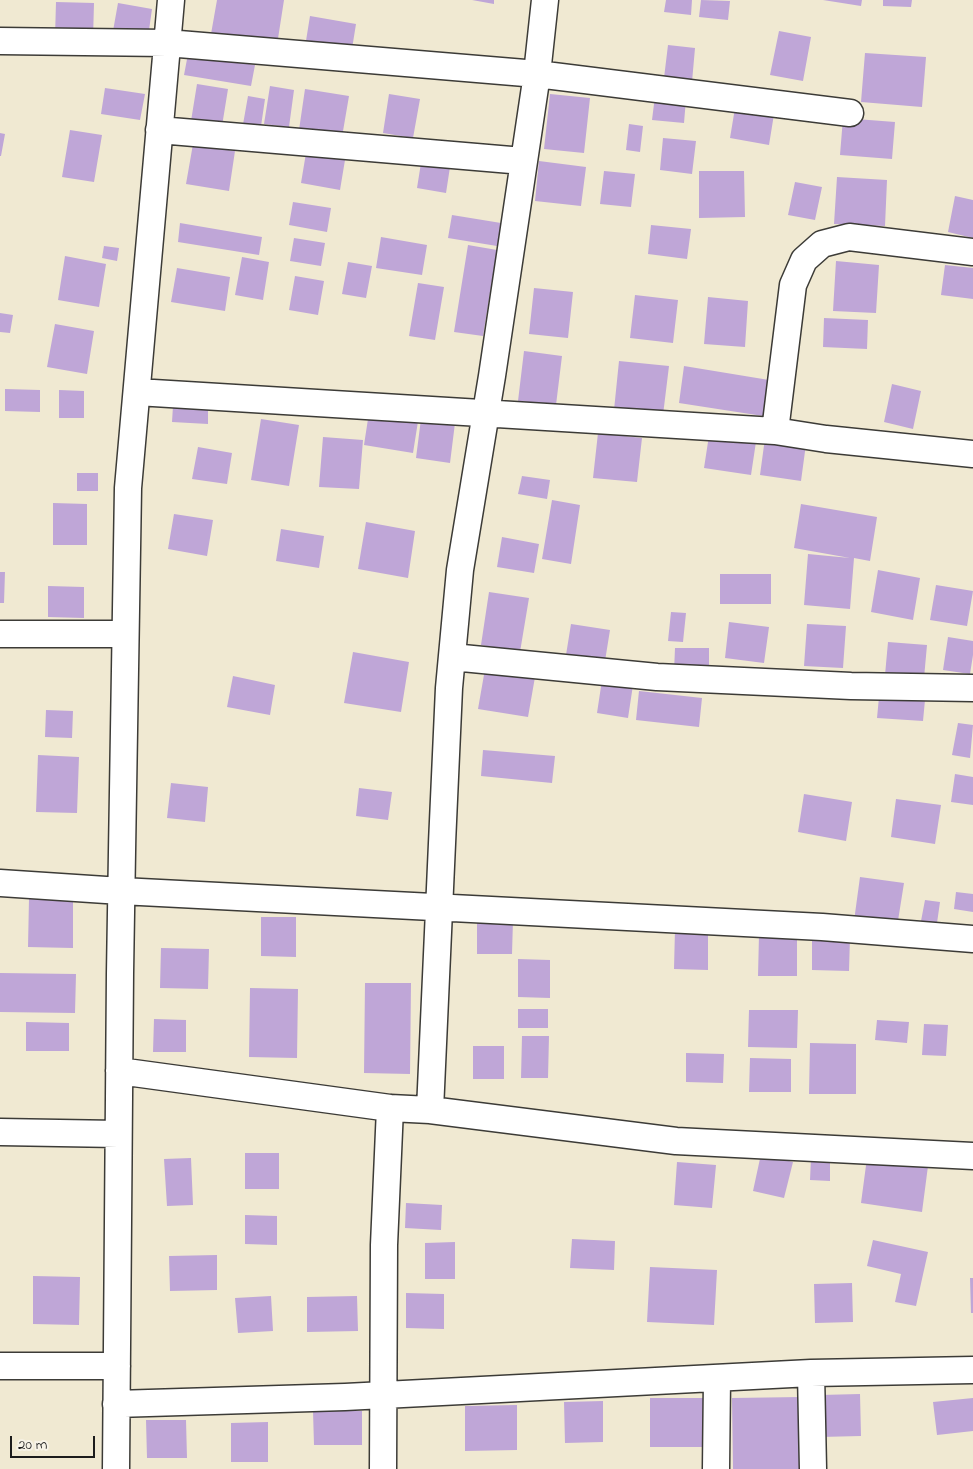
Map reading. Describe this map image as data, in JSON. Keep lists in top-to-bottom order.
{
  "scale_bar": "20 m"
}
